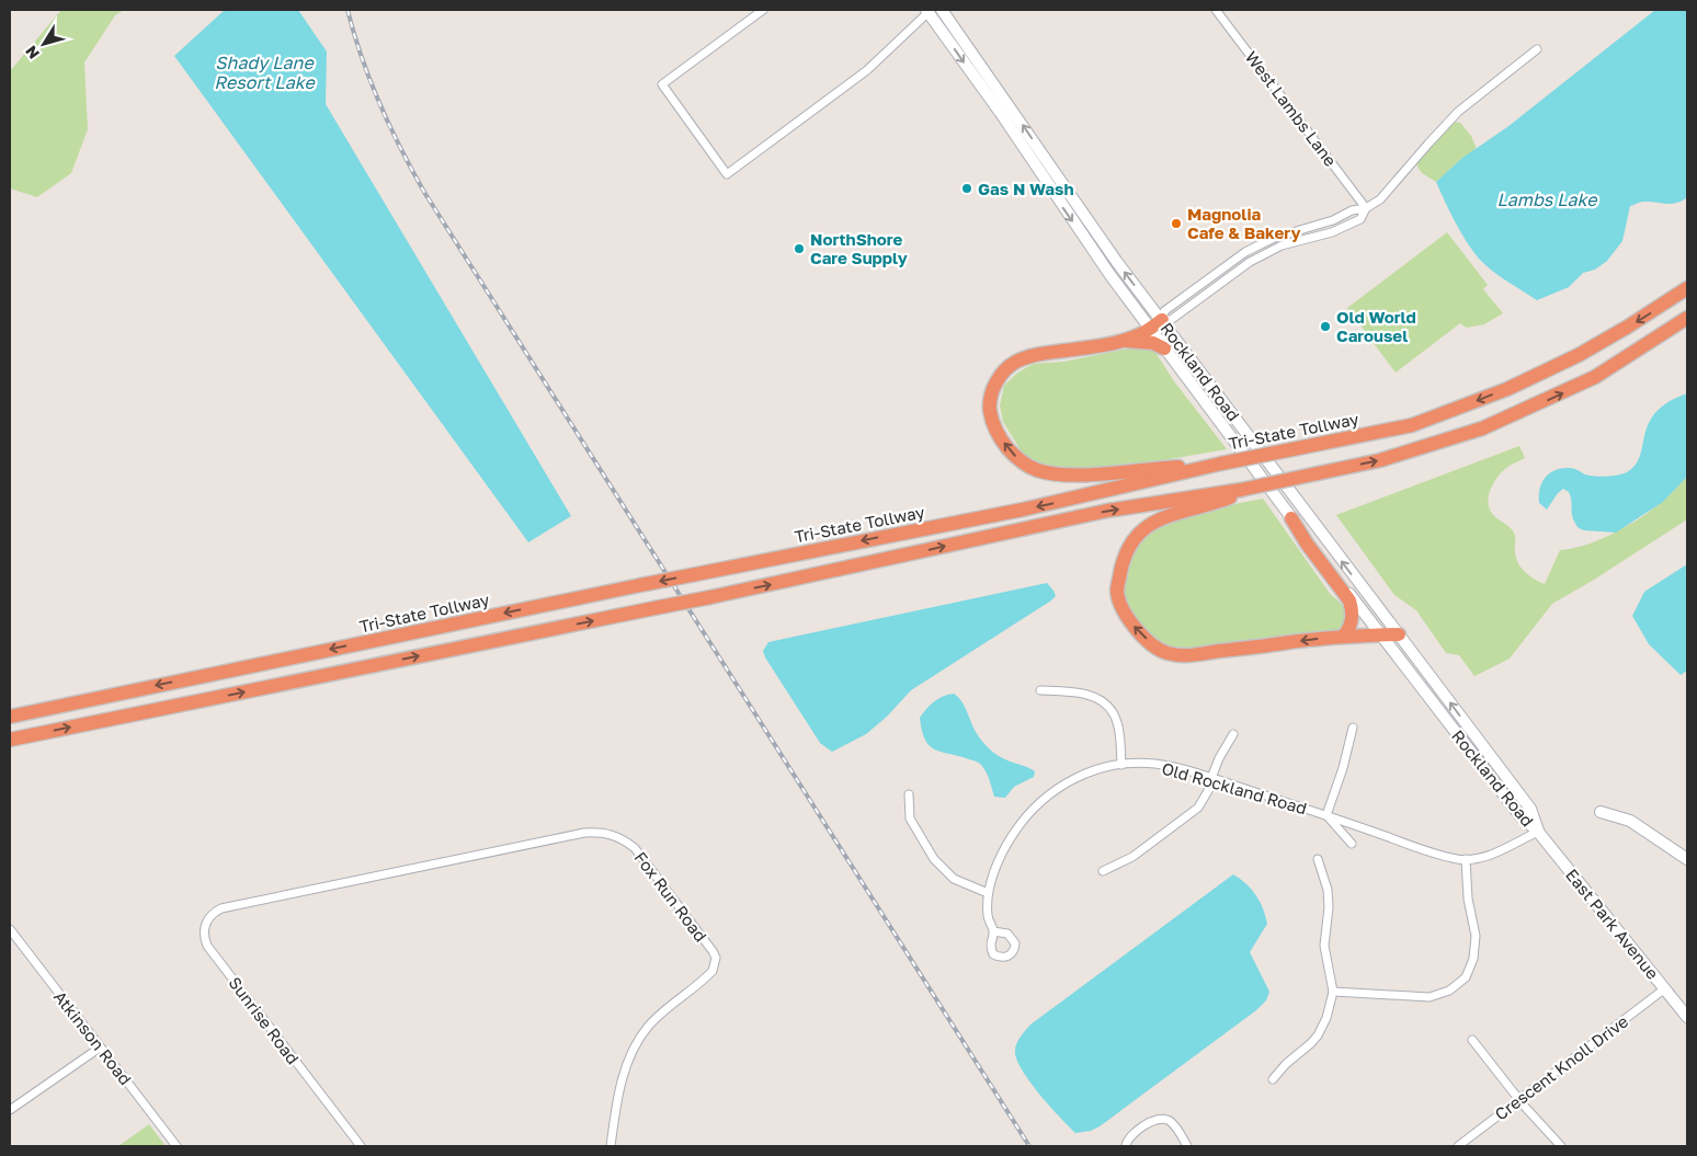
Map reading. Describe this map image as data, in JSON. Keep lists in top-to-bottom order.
{
  "streets": {
    "highway": ["Tri-State Tollway"],
    "main road": ["Rockland Road", "East Park Avenue"],
    "street": [
      "West Lambs Lane",
      "Old Rockland Road",
      "Fox Run Road",
      "Sunrise Road",
      "Atkinson Road",
      "Crescent Knoll Drive"
    ]
  },
  "crossings": [
    ["Rockland Road", "Old Rockland Road"],
    ["Rockland Road", "East Park Avenue"],
    ["Old Rockland Road", "East Park Avenue"],
    ["Fox Run Road", "Sunrise Road"],
    ["East Park Avenue", "Crescent Knoll Drive"]
  ],
  "water": ["Shady Lane Resort Lake", "Lambs Lake"],
  "places": [
    "Gas N Wash",
    "Magnolia Cafe & Bakery",
    "NorthShore Care Supply",
    "Old World Carousel"
  ],
  "north": "bottom left"
}
